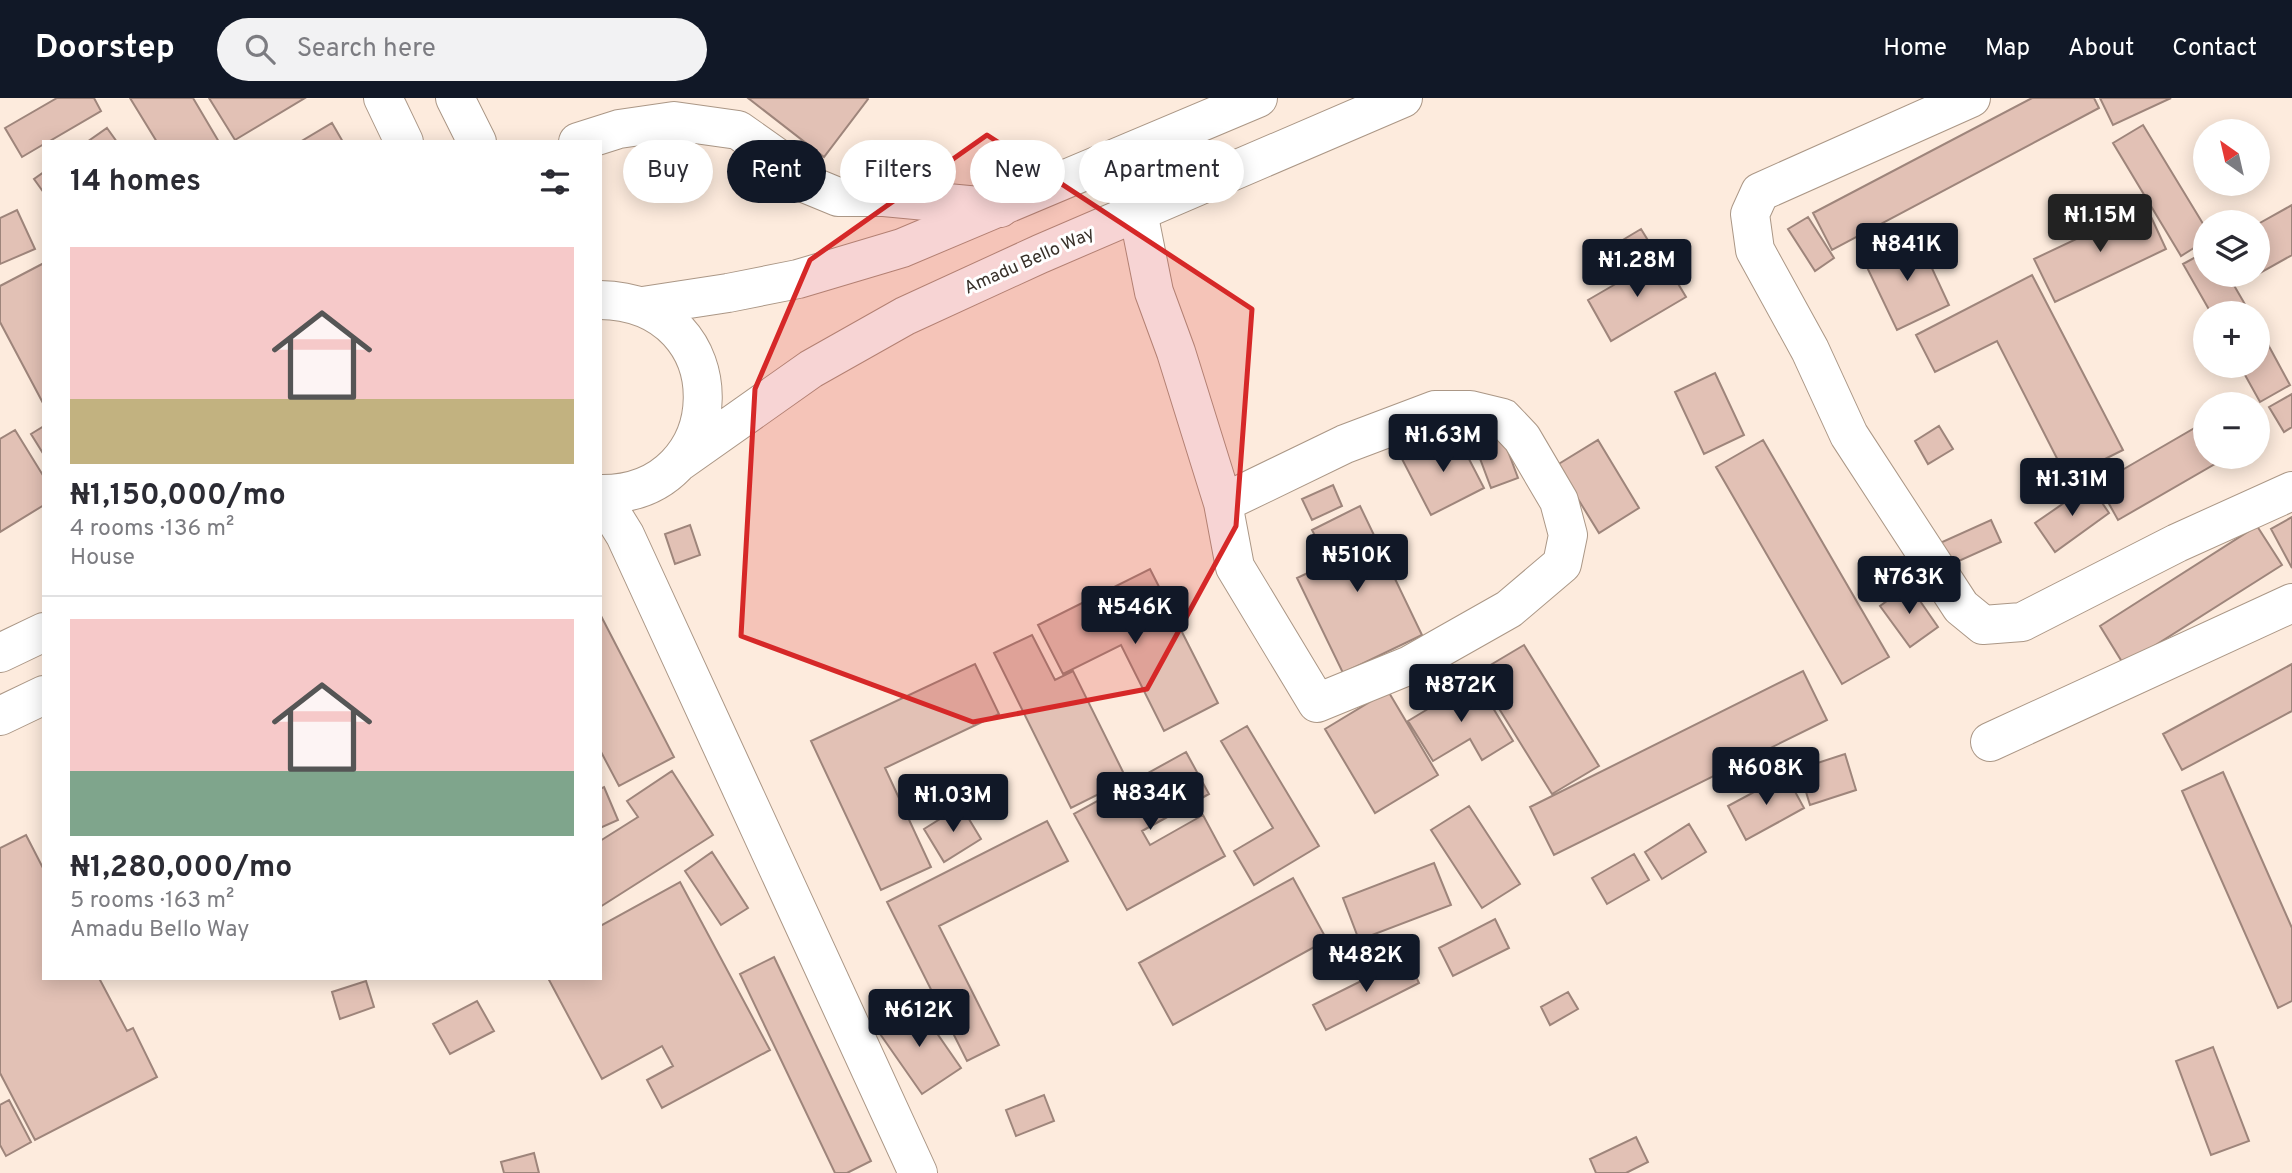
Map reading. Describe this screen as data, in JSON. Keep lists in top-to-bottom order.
{
  "streets": {
    "main road": ["Amadu Bello Way"]
  },
  "north": "top left",
  "page": {
    "header": "Doorstep",
    "search": "Search here",
    "nav": [
      "Home",
      "Map",
      "About",
      "Contact"
    ],
    "map_buttons": ["+", "−"],
    "chip": [
      "Buy",
      "Rent",
      "Filters",
      "New",
      "Apartment"
    ],
    "heading": "14 homes",
    "price": [
      "₦1.15M",
      "₦841K",
      "₦1.28M",
      "₦1.63M",
      "₦1.31M",
      "₦510K",
      "₦763K",
      "₦546K",
      "₦872K",
      "₦608K",
      "₦834K",
      "₦1.03M",
      "₦482K",
      "₦612K"
    ],
    "list": [
      {
        "name": "₦1,150,000/mo",
        "note": "4 rooms · 136 m² · House"
      },
      {
        "name": "₦1,280,000/mo",
        "note": "5 rooms · 163 m² · Amadu Bello Way"
      }
    ]
  }
}
